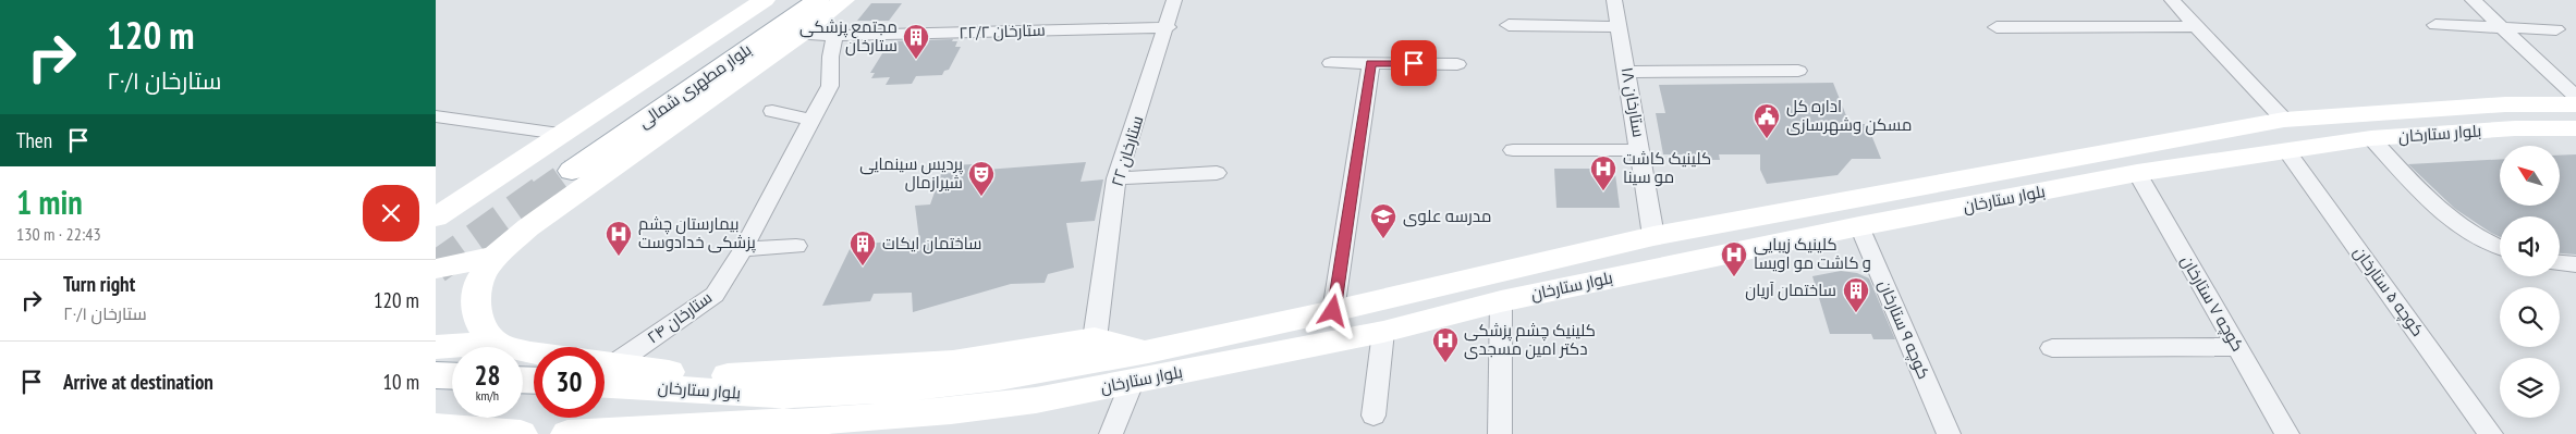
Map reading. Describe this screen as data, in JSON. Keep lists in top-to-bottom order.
{
  "streets": {
    "main road": ["بلوار مطهرى شمالى", "بلوار ستارخان"],
    "street": [
      "۲۲/۲ ستارخان",
      "۱۸ ستارخان",
      "۲۲ ستارخان",
      "کوچه ۵ ستارخان",
      "کوچه ۷ ستارخان",
      "۲۴ ستارخان",
      "کوچه ۹ ستارخان"
    ]
  },
  "crossings": [
    ["۲۲/۲ ستارخان", "۲۲ ستارخان"],
    ["۱۸ ستارخان", "بلوار ستارخان"],
    ["بلوار ستارخان", "کوچه ۵ ستارخان"],
    ["بلوار ستارخان", "کوچه ۷ ستارخان"],
    ["بلوار ستارخان", "کوچه ۹ ستارخان"]
  ],
  "places": {
    "building": ["مجتمع پزشکی ستارخان", "ساختمان ایکات", "ساختمان آریان"],
    "public building": ["اداره کل مسکن وشهرسازی"],
    "hospital": [
      "کلینیک کاشت مو سینا",
      "بیمارستان چشم پزشکی خدادوست",
      "کلینیک زیبایی و کاشت مو اویسا",
      "کلینیک چشم پزشکی دکتر امین مسجدی"
    ],
    "theatre": ["پردیس سینمایی شیرازمال"],
    "school or university": ["مدرسه علوی"]
  },
  "north": "top left",
  "page": {
    "turn": ["120 m", "۲۰/۱ ستارخان"],
    "then": "Then",
    "heading": ["1 min", "130 m · 22:43"],
    "list": [
      {
        "name": "Turn right",
        "note": "۲۰/۱ ستارخان",
        "value": "120 m"
      },
      {
        "name": "Arrive at destination",
        "value": "10 m"
      }
    ],
    "speed": "28 km/h",
    "limit": "30"
  }
}
